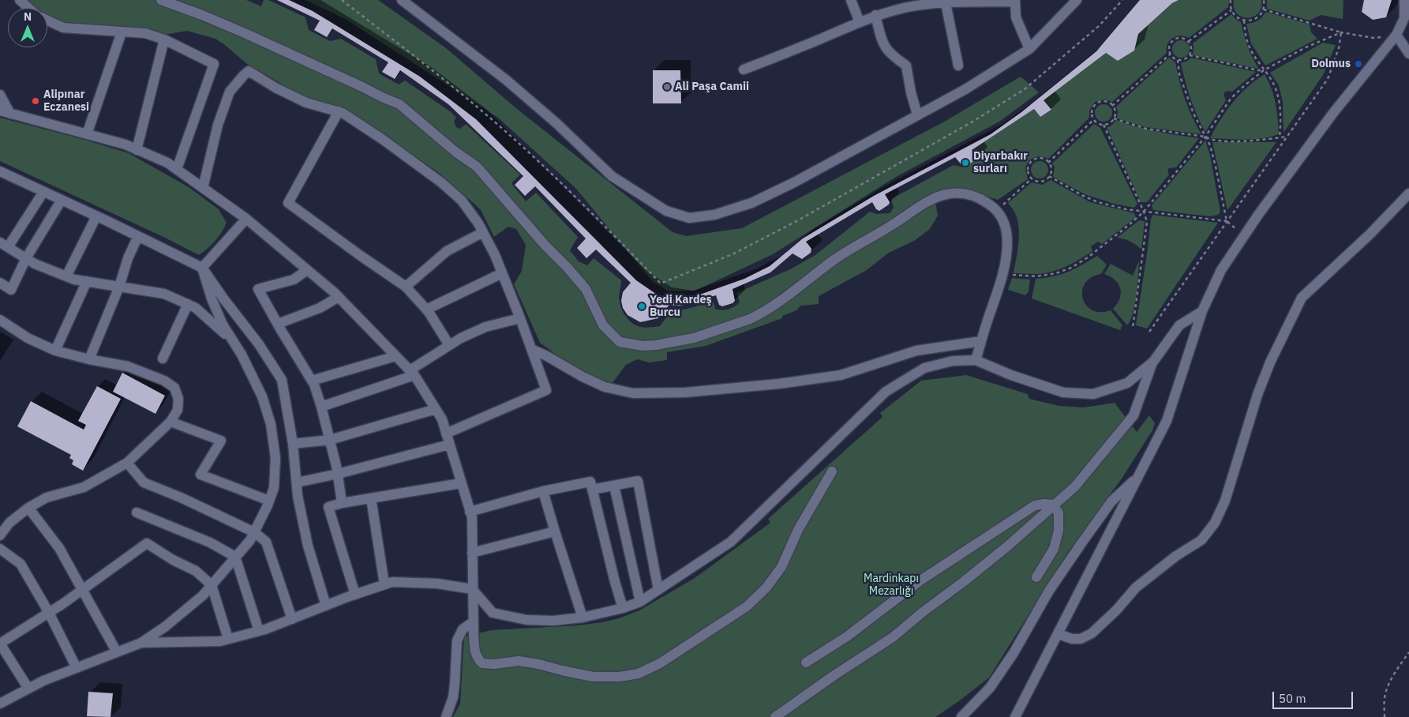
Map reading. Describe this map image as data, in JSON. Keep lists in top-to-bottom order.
{
  "parks": ["Mardinkapı Mezarlığı"],
  "places": [
    "Dolmus",
    "Ali Paşa Camii",
    "Alipınar Eczanesi",
    "Diyarbakır surları",
    "Yedi Kardeş Burcu"
  ],
  "scale_bar": "50 m",
  "north": "top"
}
